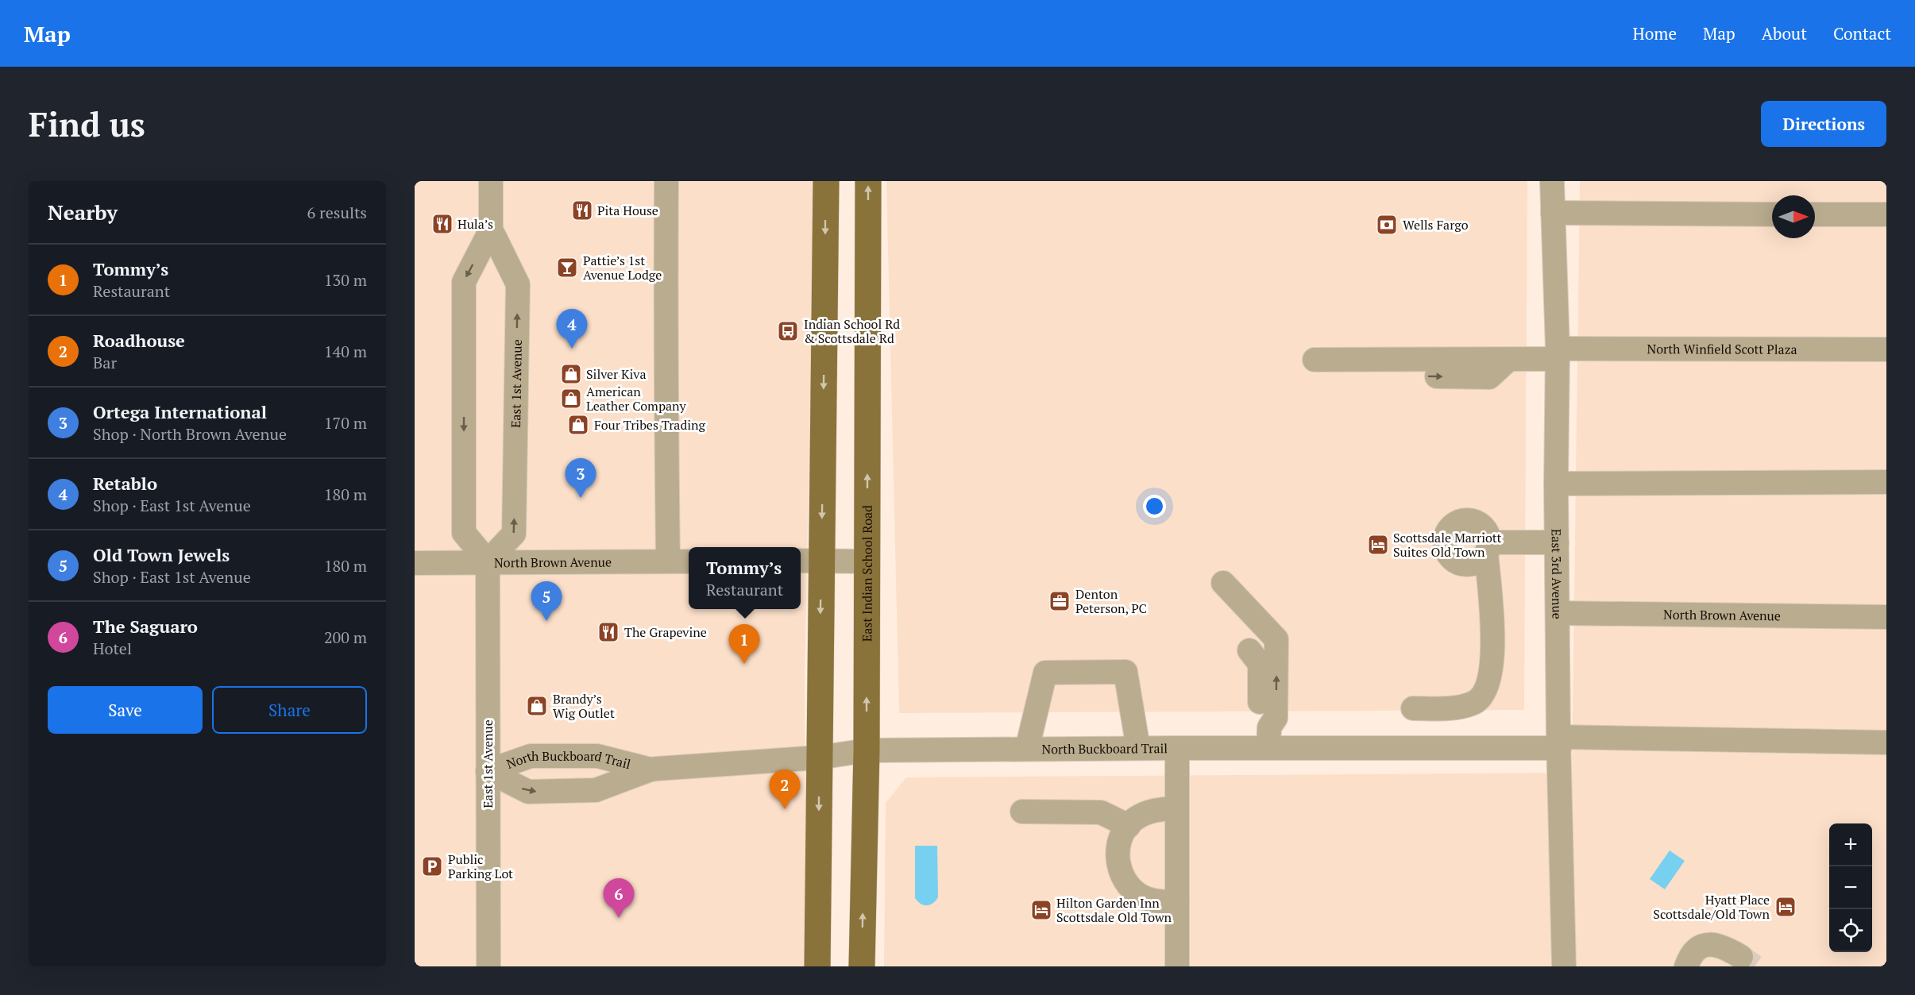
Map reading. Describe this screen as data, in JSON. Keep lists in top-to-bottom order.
{
  "streets": {
    "main road": ["East Indian School Road"],
    "street": [
      "North Winfield Scott Plaza",
      "East 1st Avenue",
      "North Brown Avenue",
      "East 3rd Avenue",
      "North Buckboard Trail"
    ]
  },
  "crossings": [
    ["North Winfield Scott Plaza", "East 3rd Avenue"],
    ["East 1st Avenue", "North Brown Avenue"],
    ["East 1st Avenue", "North Buckboard Trail"],
    ["North Brown Avenue", "East 3rd Avenue"],
    ["East 3rd Avenue", "North Buckboard Trail"],
    ["East Indian School Road", "North Buckboard Trail"]
  ],
  "places": {
    "restaurant": ["Pita House", "Hula’s", "The Grapevine"],
    "bank": ["Wells Fargo"],
    "bar": ["Pattie’s 1st Avenue Lodge"],
    "bus stop": ["Indian School Rd & Scottsdale Rd"],
    "shop": [
      "Silver Kiva",
      "American Leather Company",
      "Four Tribes Trading",
      "Brandy’s Wig Outlet"
    ],
    "hotel": ["Scottsdale Marriott Suites Old Town", "Hyatt Place Scottsdale/Old Town", "Hilton Garden Inn Scottsdale Old Town"],
    "office": ["Denton Peterson, PC"],
    "parking": ["Public Parking Lot"]
  },
  "north": "right",
  "page": {
    "header": "Map",
    "nav": [
      "Home",
      "Map",
      "About",
      "Contact"
    ],
    "buttons": [
      "Directions",
      ["Save", "Share"]
    ],
    "title": "Find us",
    "heading": ["Nearby", "6 results"],
    "list": [
      {
        "mark": "1",
        "name": "Tommy’s",
        "note": "Restaurant",
        "value": "130 m"
      },
      {
        "mark": "2",
        "name": "Roadhouse",
        "note": "Bar",
        "value": "140 m"
      },
      {
        "mark": "3",
        "name": "Ortega International",
        "note": "Shop · North Brown Avenue",
        "value": "170 m"
      },
      {
        "mark": "4",
        "name": "Retablo",
        "note": "Shop · East 1st Avenue",
        "value": "180 m"
      },
      {
        "mark": "5",
        "name": "Old Town Jewels",
        "note": "Shop · East 1st Avenue",
        "value": "180 m"
      },
      {
        "mark": "6",
        "name": "The Saguaro",
        "note": "Hotel",
        "value": "200 m"
      }
    ],
    "pins": [
      "4",
      "3",
      "5",
      "1",
      "2",
      "6"
    ],
    "popup": ["Tommy’s", "Restaurant"],
    "map_buttons": ["+", "−"]
  }
}
